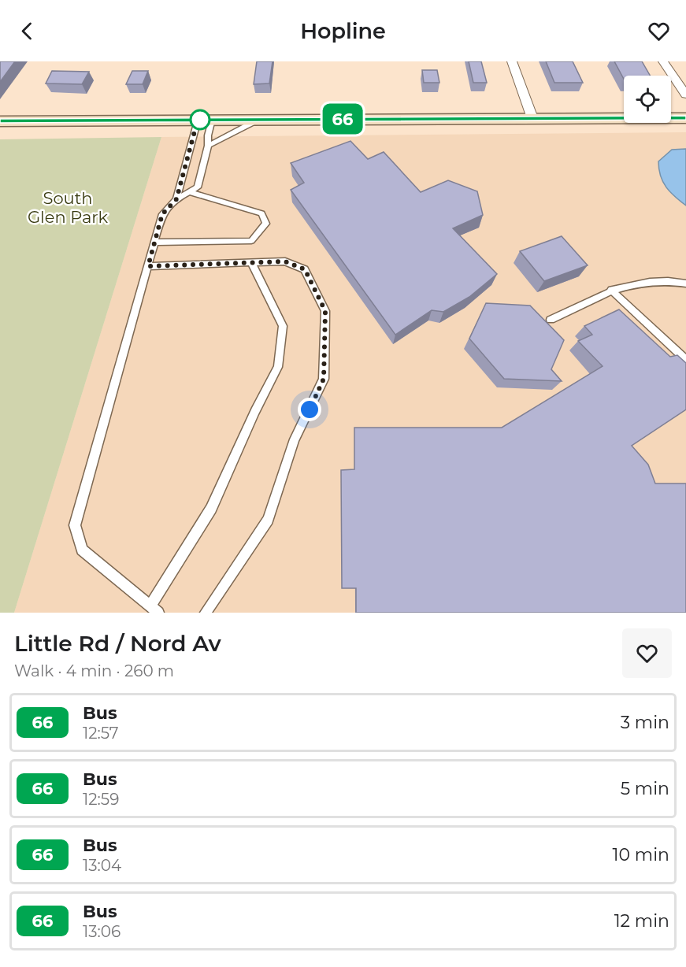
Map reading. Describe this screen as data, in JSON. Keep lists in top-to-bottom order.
{
  "parks": ["South Glen Park"],
  "lines": ["bus line 66"],
  "page": {
    "header": "Hopline",
    "on_map": "66",
    "heading": ["Little Rd / Nord Av", "Walk · 4 min · 260 m"],
    "list": [
      {
        "mark": "66",
        "name": "Bus",
        "note": "12:57",
        "value": "3 min"
      },
      {
        "mark": "66",
        "name": "Bus",
        "note": "12:59",
        "value": "5 min"
      },
      {
        "mark": "66",
        "name": "Bus",
        "note": "13:04",
        "value": "10 min"
      },
      {
        "mark": "66",
        "name": "Bus",
        "note": "13:06",
        "value": "12 min"
      }
    ]
  }
}
